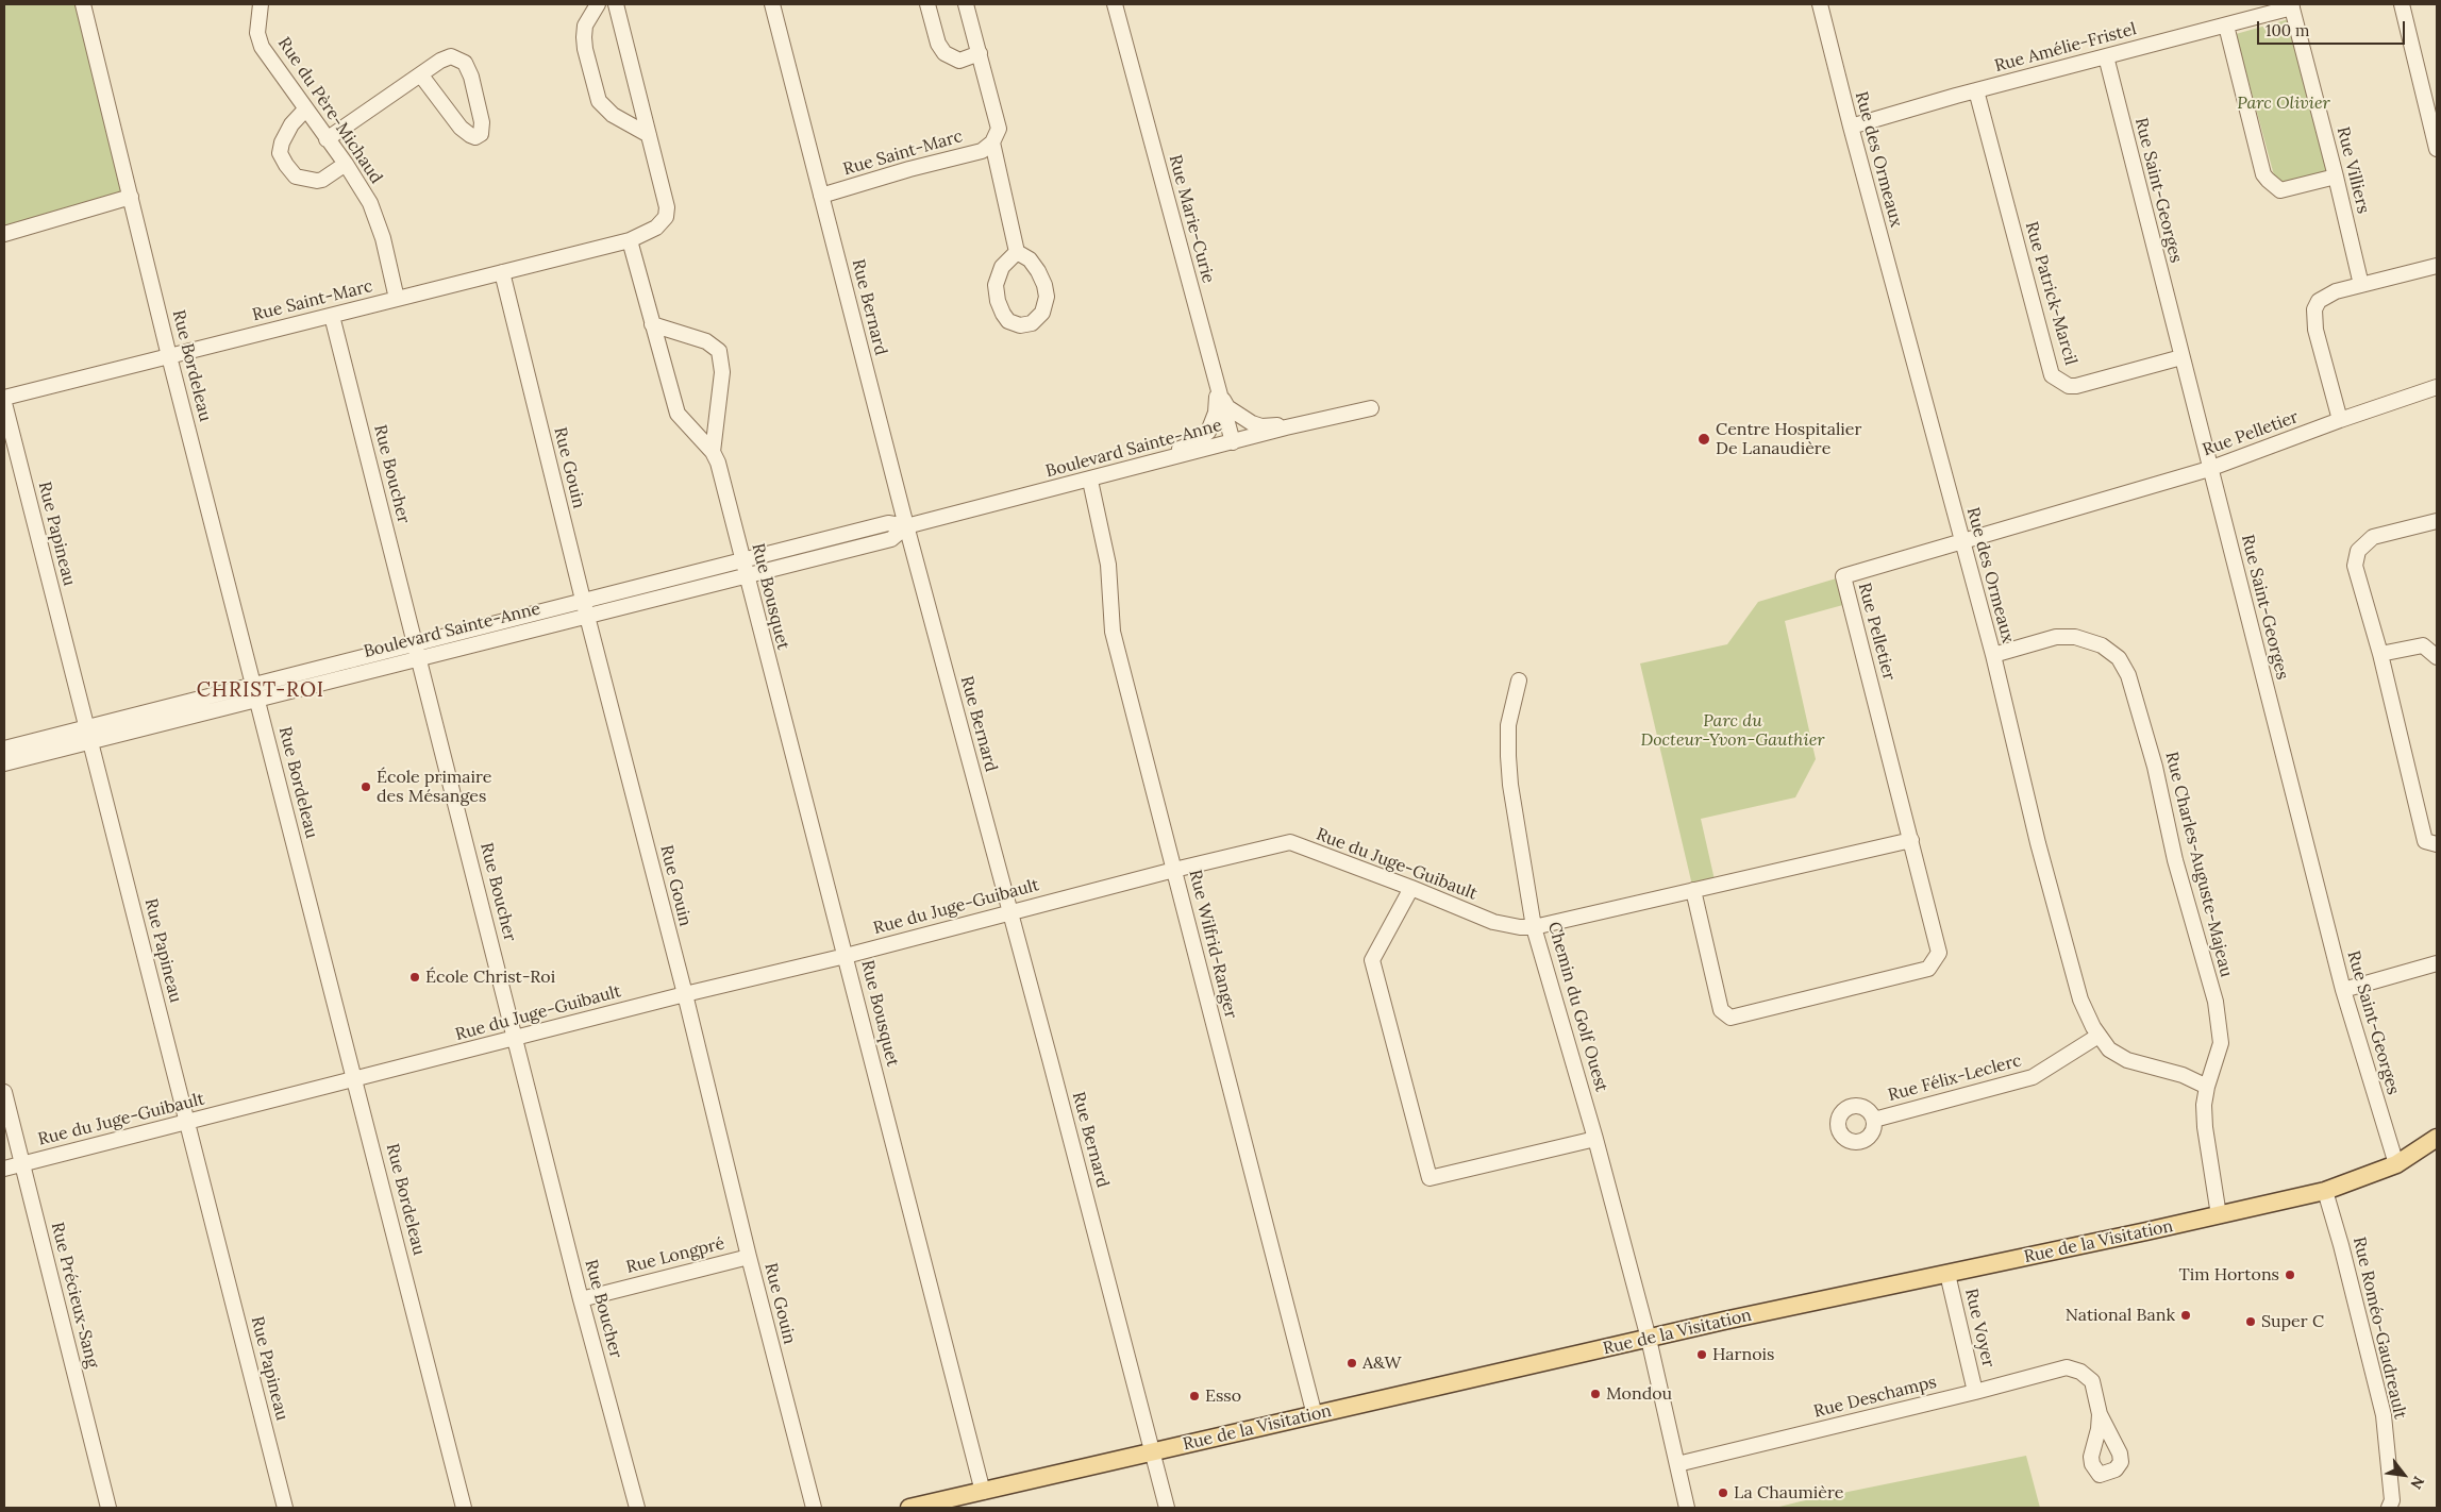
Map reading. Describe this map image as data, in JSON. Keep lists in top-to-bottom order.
{
  "streets": {
    "main road": ["Rue de la Visitation"],
    "street": [
      "Rue Amélie-Fristel",
      "Rue du Père-Michaud",
      "Rue Saint-Marc",
      "Rue des Ormeaux",
      "Rue Villiers",
      "Rue Saint-Georges",
      "Rue Marie-Curie",
      "Rue Patrick-Marcil",
      "Rue Bernard",
      "Rue Bordeleau",
      "Rue Pelletier",
      "Boulevard Sainte-Anne",
      "Rue Gouin",
      "Rue Boucher",
      "Rue Papineau",
      "Rue Bousquet",
      "Rue du Juge-Guibault",
      "Rue Charles-Auguste-Majeau",
      "Rue Wilfrid-Ranger",
      "Chemin du Golf Ouest",
      "Rue Félix-Leclerc",
      "Rue Longpré",
      "Rue Précieux-Sang",
      "Rue Voyer",
      "Rue Roméo-Gaudreault",
      "Rue Deschamps"
    ]
  },
  "crossings": [
    ["Rue Amélie-Fristel", "Rue des Ormeaux"],
    ["Rue Amélie-Fristel", "Rue Villiers"],
    ["Rue Amélie-Fristel", "Rue Saint-Georges"],
    ["Rue Amélie-Fristel", "Rue Patrick-Marcil"],
    ["Rue du Père-Michaud", "Rue Saint-Marc"],
    ["Rue Saint-Marc", "Rue Bernard"],
    ["Rue Saint-Marc", "Rue Bordeleau"],
    ["Rue Saint-Marc", "Rue Gouin"],
    ["Rue Saint-Marc", "Rue Boucher"],
    ["Rue Saint-Marc", "Rue Bousquet"],
    ["Rue des Ormeaux", "Rue Pelletier"],
    ["Rue des Ormeaux", "Rue Charles-Auguste-Majeau"],
    ["Rue des Ormeaux", "Rue Félix-Leclerc"],
    ["Rue Saint-Georges", "Rue Patrick-Marcil"],
    ["Rue Saint-Georges", "Rue Pelletier"],
    ["Rue Saint-Georges", "Rue de la Visitation"],
    ["Rue Marie-Curie", "Boulevard Sainte-Anne"],
    ["Rue Bernard", "Boulevard Sainte-Anne"],
    ["Rue Bernard", "Rue du Juge-Guibault"],
    ["Rue Bernard", "Rue de la Visitation"],
    ["Rue Bordeleau", "Boulevard Sainte-Anne"],
    ["Rue Bordeleau", "Rue du Juge-Guibault"],
    ["Rue Pelletier", "Rue du Juge-Guibault"],
    ["Boulevard Sainte-Anne", "Rue Gouin"],
    ["Boulevard Sainte-Anne", "Rue Boucher"],
    ["Boulevard Sainte-Anne", "Rue Papineau"],
    ["Boulevard Sainte-Anne", "Rue Bousquet"],
    ["Boulevard Sainte-Anne", "Rue Wilfrid-Ranger"],
    ["Rue Gouin", "Rue du Juge-Guibault"],
    ["Rue Gouin", "Rue Longpré"],
    ["Rue Boucher", "Rue du Juge-Guibault"],
    ["Rue Boucher", "Rue Longpré"],
    ["Rue Papineau", "Rue du Juge-Guibault"],
    ["Rue Bousquet", "Rue du Juge-Guibault"],
    ["Rue Bousquet", "Rue de la Visitation"],
    ["Rue du Juge-Guibault", "Rue Wilfrid-Ranger"],
    ["Rue du Juge-Guibault", "Chemin du Golf Ouest"],
    ["Rue du Juge-Guibault", "Rue Précieux-Sang"],
    ["Rue Charles-Auguste-Majeau", "Rue de la Visitation"],
    ["Rue Wilfrid-Ranger", "Rue de la Visitation"],
    ["Chemin du Golf Ouest", "Rue de la Visitation"],
    ["Chemin du Golf Ouest", "Rue Deschamps"],
    ["Rue de la Visitation", "Rue Voyer"],
    ["Rue de la Visitation", "Rue Roméo-Gaudreault"],
    ["Rue Voyer", "Rue Deschamps"]
  ],
  "districts": ["CHRIST-ROI"],
  "parks": ["Parc Olivier", "Parc du Docteur-Yvon-Gauthier"],
  "places": [
    "Centre Hospitalier De Lanaudière",
    "École primaire des Mésanges",
    "École Christ-Roi",
    "Tim Hortons",
    "National Bank",
    "Super C",
    "Harnois",
    "A&W",
    "Mondou",
    "Esso",
    "La Chaumière"
  ],
  "scale_bar": "100 m",
  "north": "bottom right"
}
